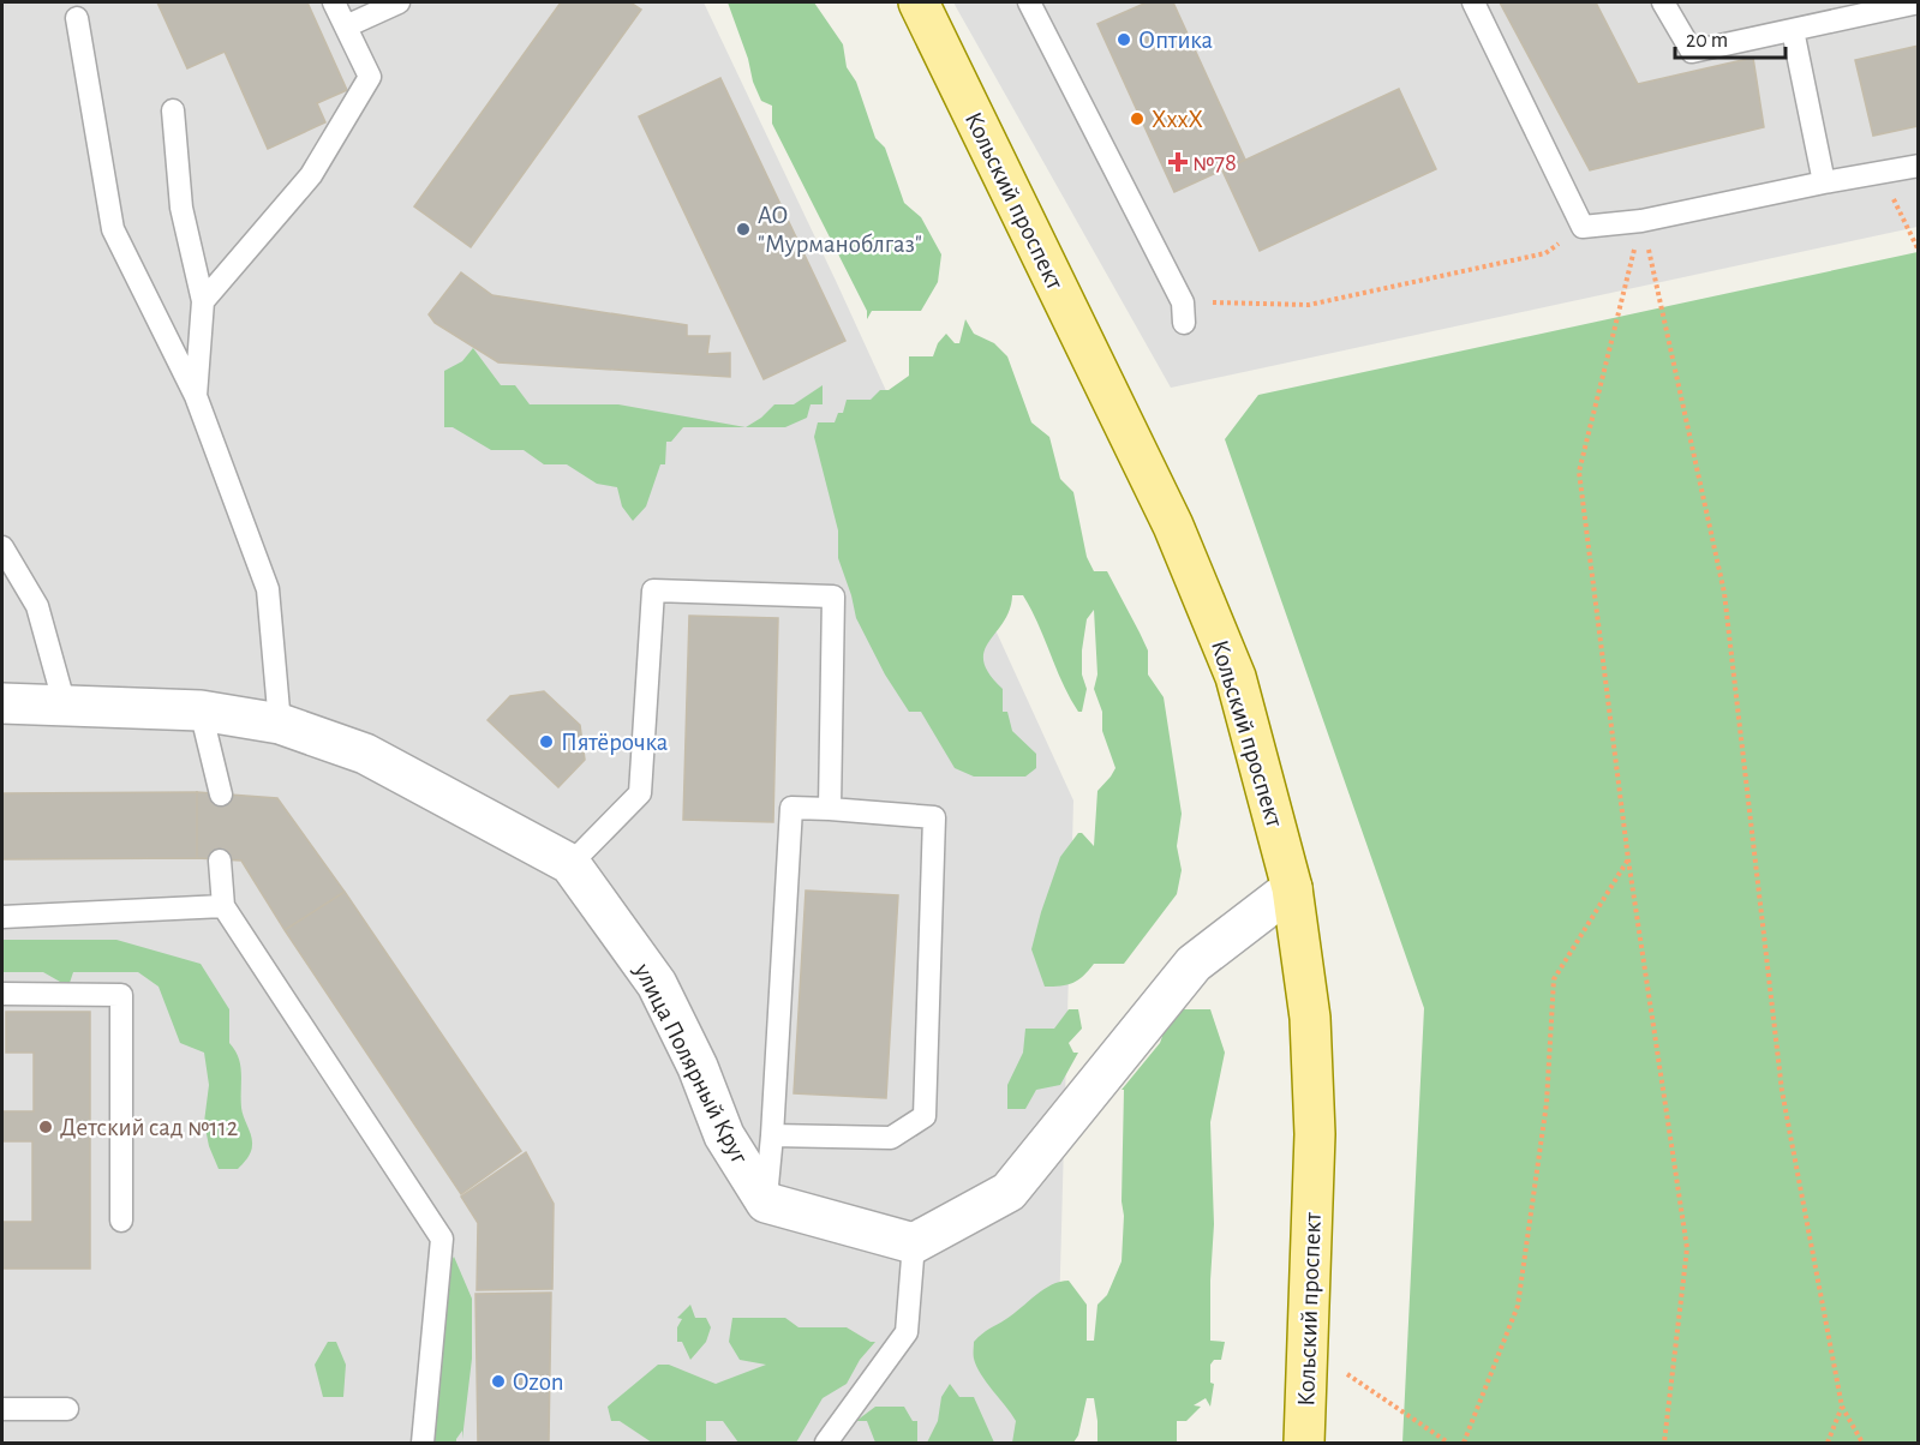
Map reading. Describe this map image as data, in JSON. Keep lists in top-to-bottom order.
{
  "streets": {
    "main road": ["Кольский проспект"],
    "street": ["улица Полярный Круг"]
  },
  "places": {
    "other": [
      "Оптика",
      "XxxX",
      "AO \"Мурманоблгаз\"",
      "Пятёрочка",
      "Детский сад №112",
      "Ozon"
    ],
    "health": ["№78"]
  },
  "scale_bar": "20 m"
}
